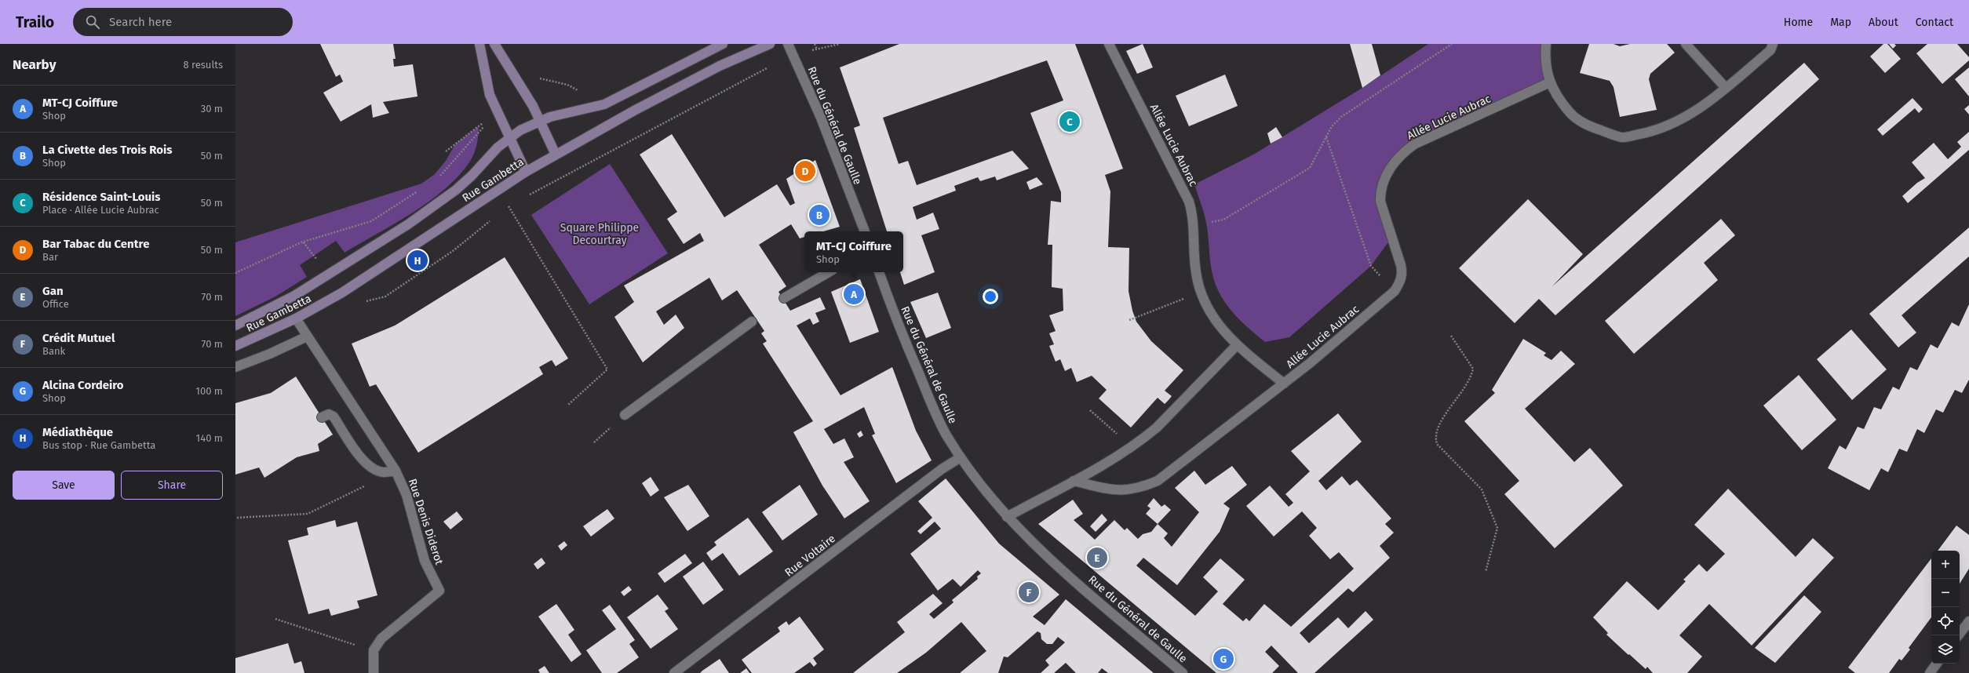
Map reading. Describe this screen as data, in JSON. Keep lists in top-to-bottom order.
{
  "streets": {
    "main road": ["Rue Gambetta"],
    "street": [
      "Allée Lucie Aubrac",
      "Rue du Général de Gaulle",
      "Rue Denis Diderot",
      "Rue Voltaire"
    ]
  },
  "crossings": [
    ["Rue du Général de Gaulle", "Rue Voltaire"],
    ["Rue Gambetta", "Rue Denis Diderot"]
  ],
  "parks": ["Square Philippe Decourtray"],
  "page": {
    "header": "Trailo",
    "search": "Search here",
    "nav": [
      "Home",
      "Map",
      "About",
      "Contact"
    ],
    "heading": ["Nearby", "8 results"],
    "list": [
      {
        "mark": "A",
        "name": "MT-CJ Coiffure",
        "note": "Shop",
        "value": "30 m"
      },
      {
        "mark": "B",
        "name": "La Civette des Trois Rois",
        "note": "Shop",
        "value": "50 m"
      },
      {
        "mark": "C",
        "name": "Résidence Saint-Louis",
        "note": "Place · Allée Lucie Aubrac",
        "value": "50 m"
      },
      {
        "mark": "D",
        "name": "Bar Tabac du Centre",
        "note": "Bar",
        "value": "50 m"
      },
      {
        "mark": "E",
        "name": "Gan",
        "note": "Office",
        "value": "70 m"
      },
      {
        "mark": "F",
        "name": "Crédit Mutuel",
        "note": "Bank",
        "value": "70 m"
      },
      {
        "mark": "G",
        "name": "Alcina Cordeiro",
        "note": "Shop",
        "value": "100 m"
      },
      {
        "mark": "H",
        "name": "Médiathèque",
        "note": "Bus stop · Rue Gambetta",
        "value": "140 m"
      }
    ],
    "pins": [
      "C",
      "D",
      "B",
      "H",
      "A",
      "E",
      "F",
      "G"
    ],
    "popup": ["MT-CJ Coiffure", "Shop"],
    "buttons": ["Save", "Share"],
    "map_buttons": ["+", "−"]
  }
}
